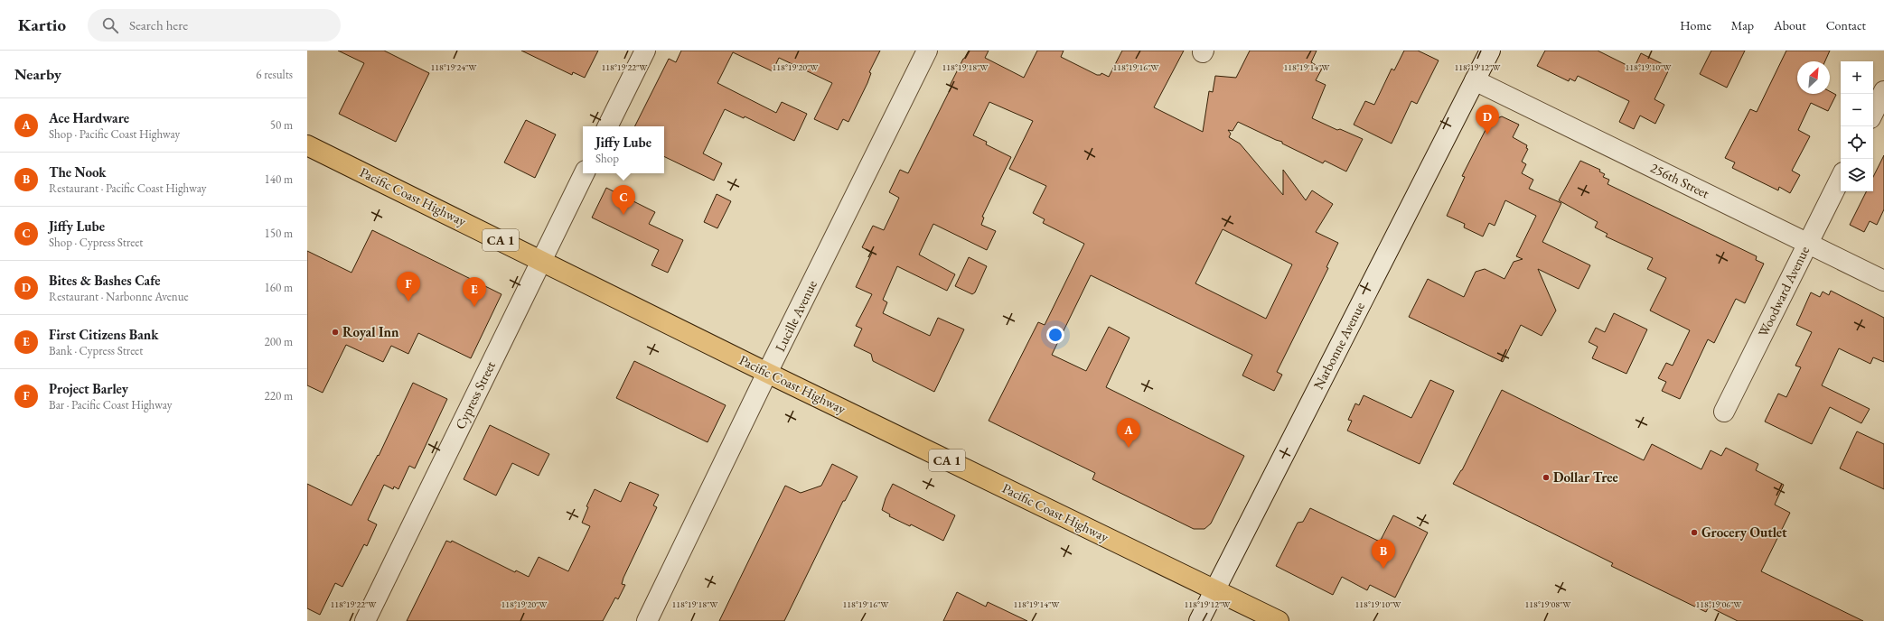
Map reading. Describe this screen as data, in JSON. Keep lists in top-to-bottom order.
{
  "streets": {
    "highway": ["Pacific Coast Highway", "CA 1"],
    "street": [
      "256th Street",
      "Woodward Avenue",
      "Lucille Avenue",
      "Narbonne Avenue",
      "Cypress Street"
    ]
  },
  "crossings": [
    ["256th Street", "Woodward Avenue"],
    ["256th Street", "Narbonne Avenue"],
    ["Pacific Coast Highway", "Lucille Avenue"],
    ["Pacific Coast Highway", "Narbonne Avenue"],
    ["Pacific Coast Highway", "Cypress Street"]
  ],
  "places": ["Royal Inn", "Dollar Tree", "Grocery Outlet"],
  "north": "top right",
  "page": {
    "header": "Kartio",
    "search": "Search here",
    "nav": [
      "Home",
      "Map",
      "About",
      "Contact"
    ],
    "heading": ["Nearby", "6 results"],
    "map_buttons": ["+", "−"],
    "list": [
      {
        "mark": "A",
        "name": "Ace Hardware",
        "note": "Shop · Pacific Coast Highway",
        "value": "50 m"
      },
      {
        "mark": "B",
        "name": "The Nook",
        "note": "Restaurant · Pacific Coast Highway",
        "value": "140 m"
      },
      {
        "mark": "C",
        "name": "Jiffy Lube",
        "note": "Shop · Cypress Street",
        "value": "150 m"
      },
      {
        "mark": "D",
        "name": "Bites & Bashes Cafe",
        "note": "Restaurant · Narbonne Avenue",
        "value": "160 m"
      },
      {
        "mark": "E",
        "name": "First Citizens Bank",
        "note": "Bank · Cypress Street",
        "value": "200 m"
      },
      {
        "mark": "F",
        "name": "Project Barley",
        "note": "Bar · Pacific Coast Highway",
        "value": "220 m"
      }
    ],
    "pins": [
      "D",
      "C",
      "F",
      "E",
      "A",
      "B"
    ],
    "popup": ["Jiffy Lube", "Shop"]
  },
  "coordinates": [
    "118°19'24\"W",
    "118°19'22\"W",
    "118°19'20\"W",
    "118°19'18\"W",
    "118°19'16\"W",
    "118°19'14\"W",
    "118°19'12\"W",
    "118°19'10\"W",
    "118°19'08\"W",
    "118°19'06\"W"
  ]
}
